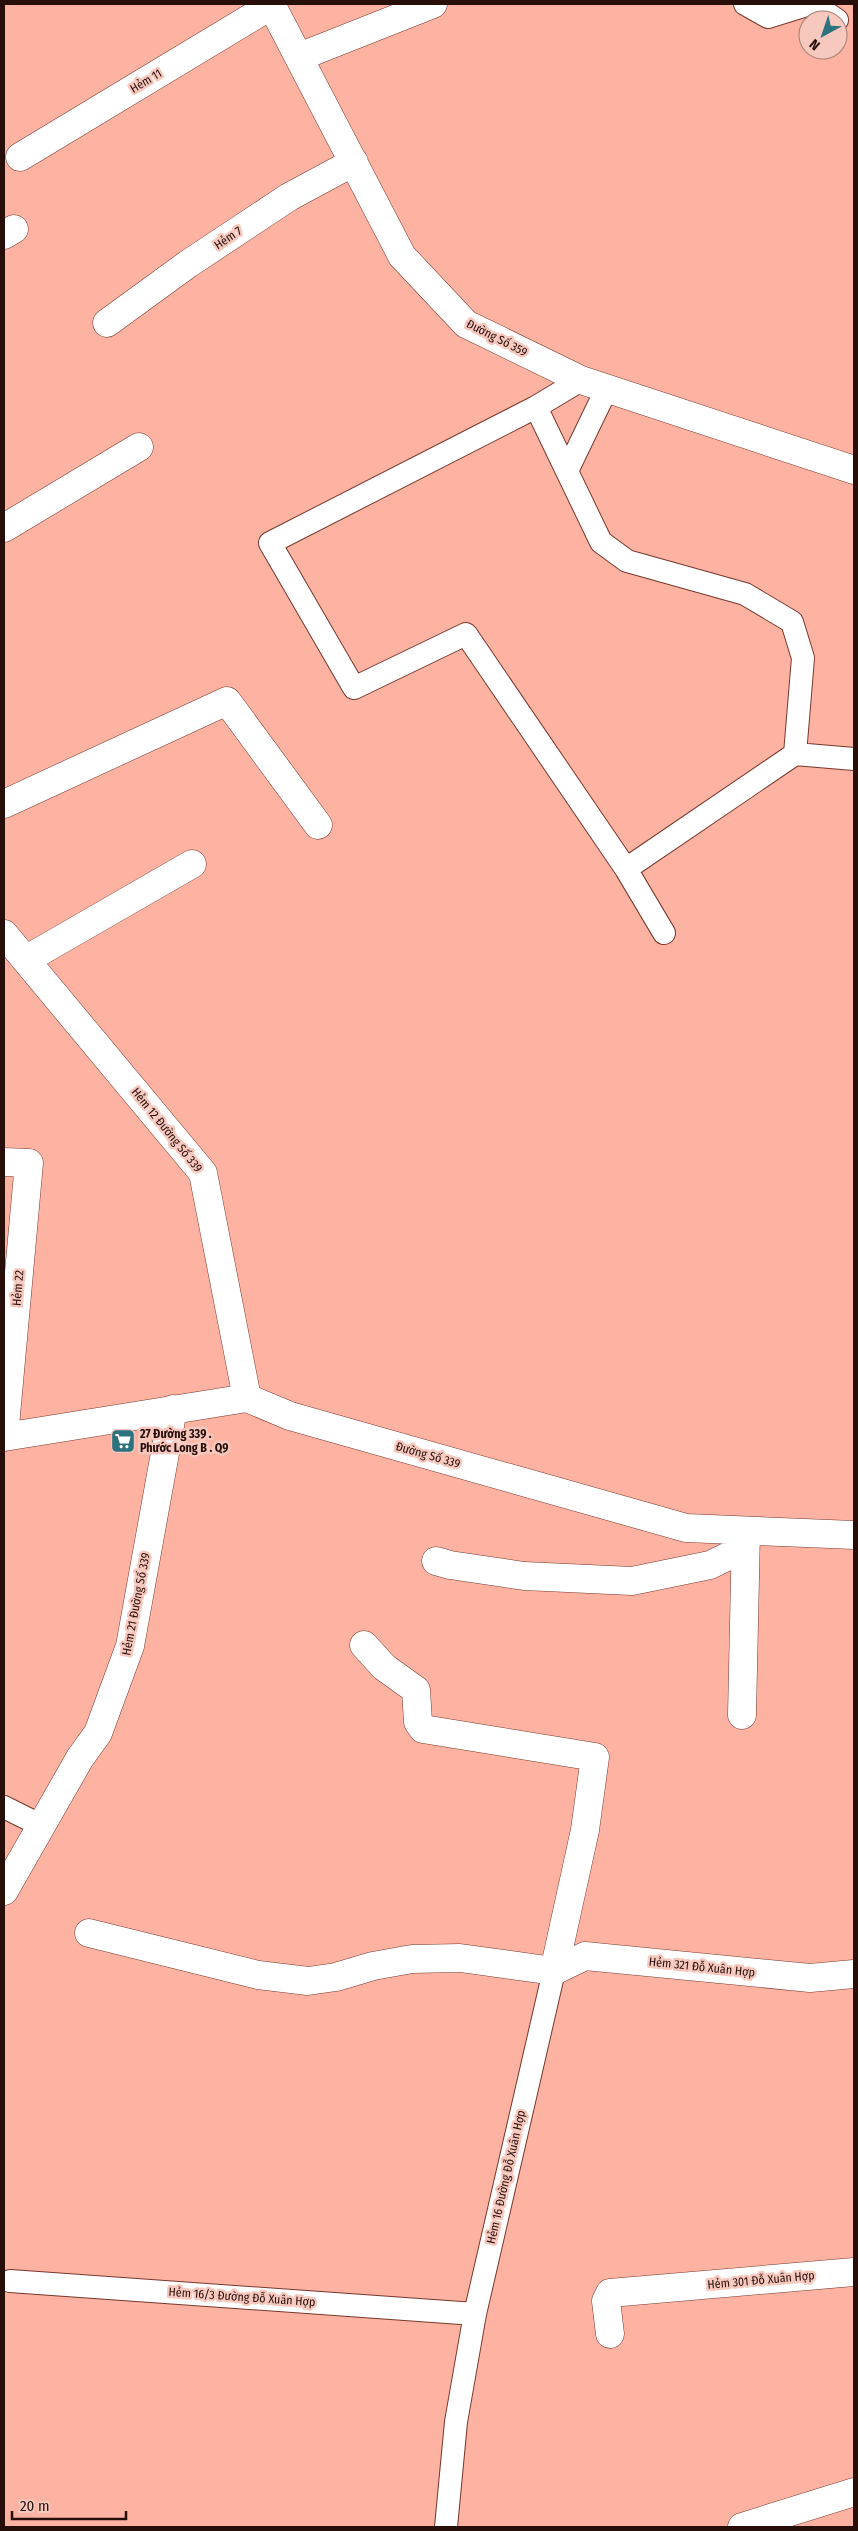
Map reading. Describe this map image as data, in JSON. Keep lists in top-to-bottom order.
{
  "streets": {
    "street": [
      "Hẻm 11",
      "Hẻm 7",
      "Đường Số 359",
      "Hẻm 12 Đường Số 339",
      "Hẻm 22",
      "Đường Số 339",
      "Hẻm 21 Đường Số 339",
      "Hẻm 321 Đỗ Xuân Hợp",
      "Hẻm 16 Đường Đỗ Xuân Hợp",
      "Hẻm 301 Đỗ Xuân Hợp"
    ],
    "lane": ["Hẻm 16/3 Đường Đỗ Xuân Hợp"]
  },
  "crossings": [
    ["Hẻm 11", "Đường Số 359"],
    ["Hẻm 7", "Đường Số 359"],
    ["Hẻm 12 Đường Số 339", "Đường Số 339"],
    ["Hẻm 321 Đỗ Xuân Hợp", "Hẻm 16 Đường Đỗ Xuân Hợp"],
    ["Hẻm 16 Đường Đỗ Xuân Hợp", "Hẻm 16/3 Đường Đỗ Xuân Hợp"]
  ],
  "places": {
    "supermarket": ["27 Đường 339 . Phước Long B . Q9"]
  },
  "scale_bar": "20 m",
  "north": "bottom left"
}
